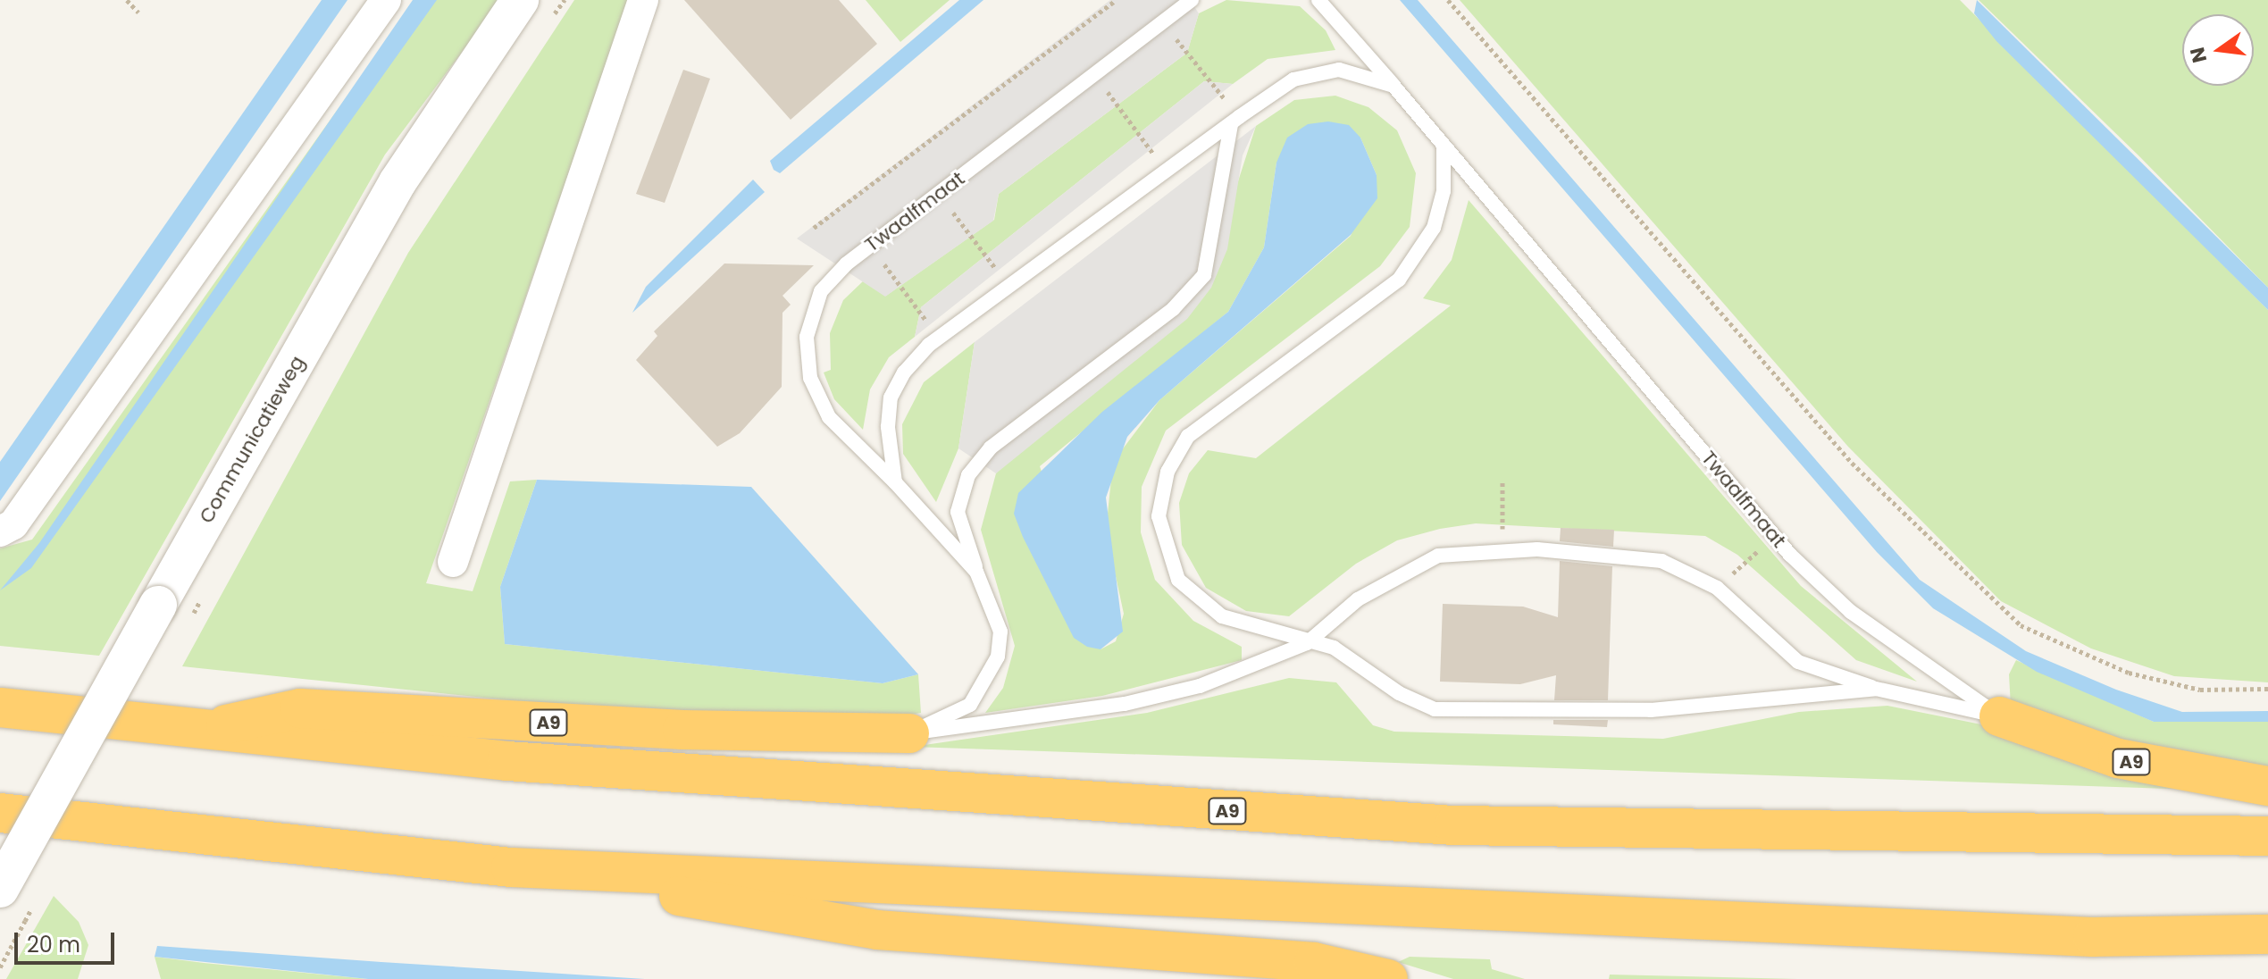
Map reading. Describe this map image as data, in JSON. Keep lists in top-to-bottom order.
{
  "streets": {
    "highway": ["A9"],
    "street": ["Communicatieweg"],
    "lane": ["Twaalfmaat"]
  },
  "crossings": [
    ["Twaalfmaat", "A9"]
  ],
  "scale_bar": "20 m",
  "north": "left"
}
